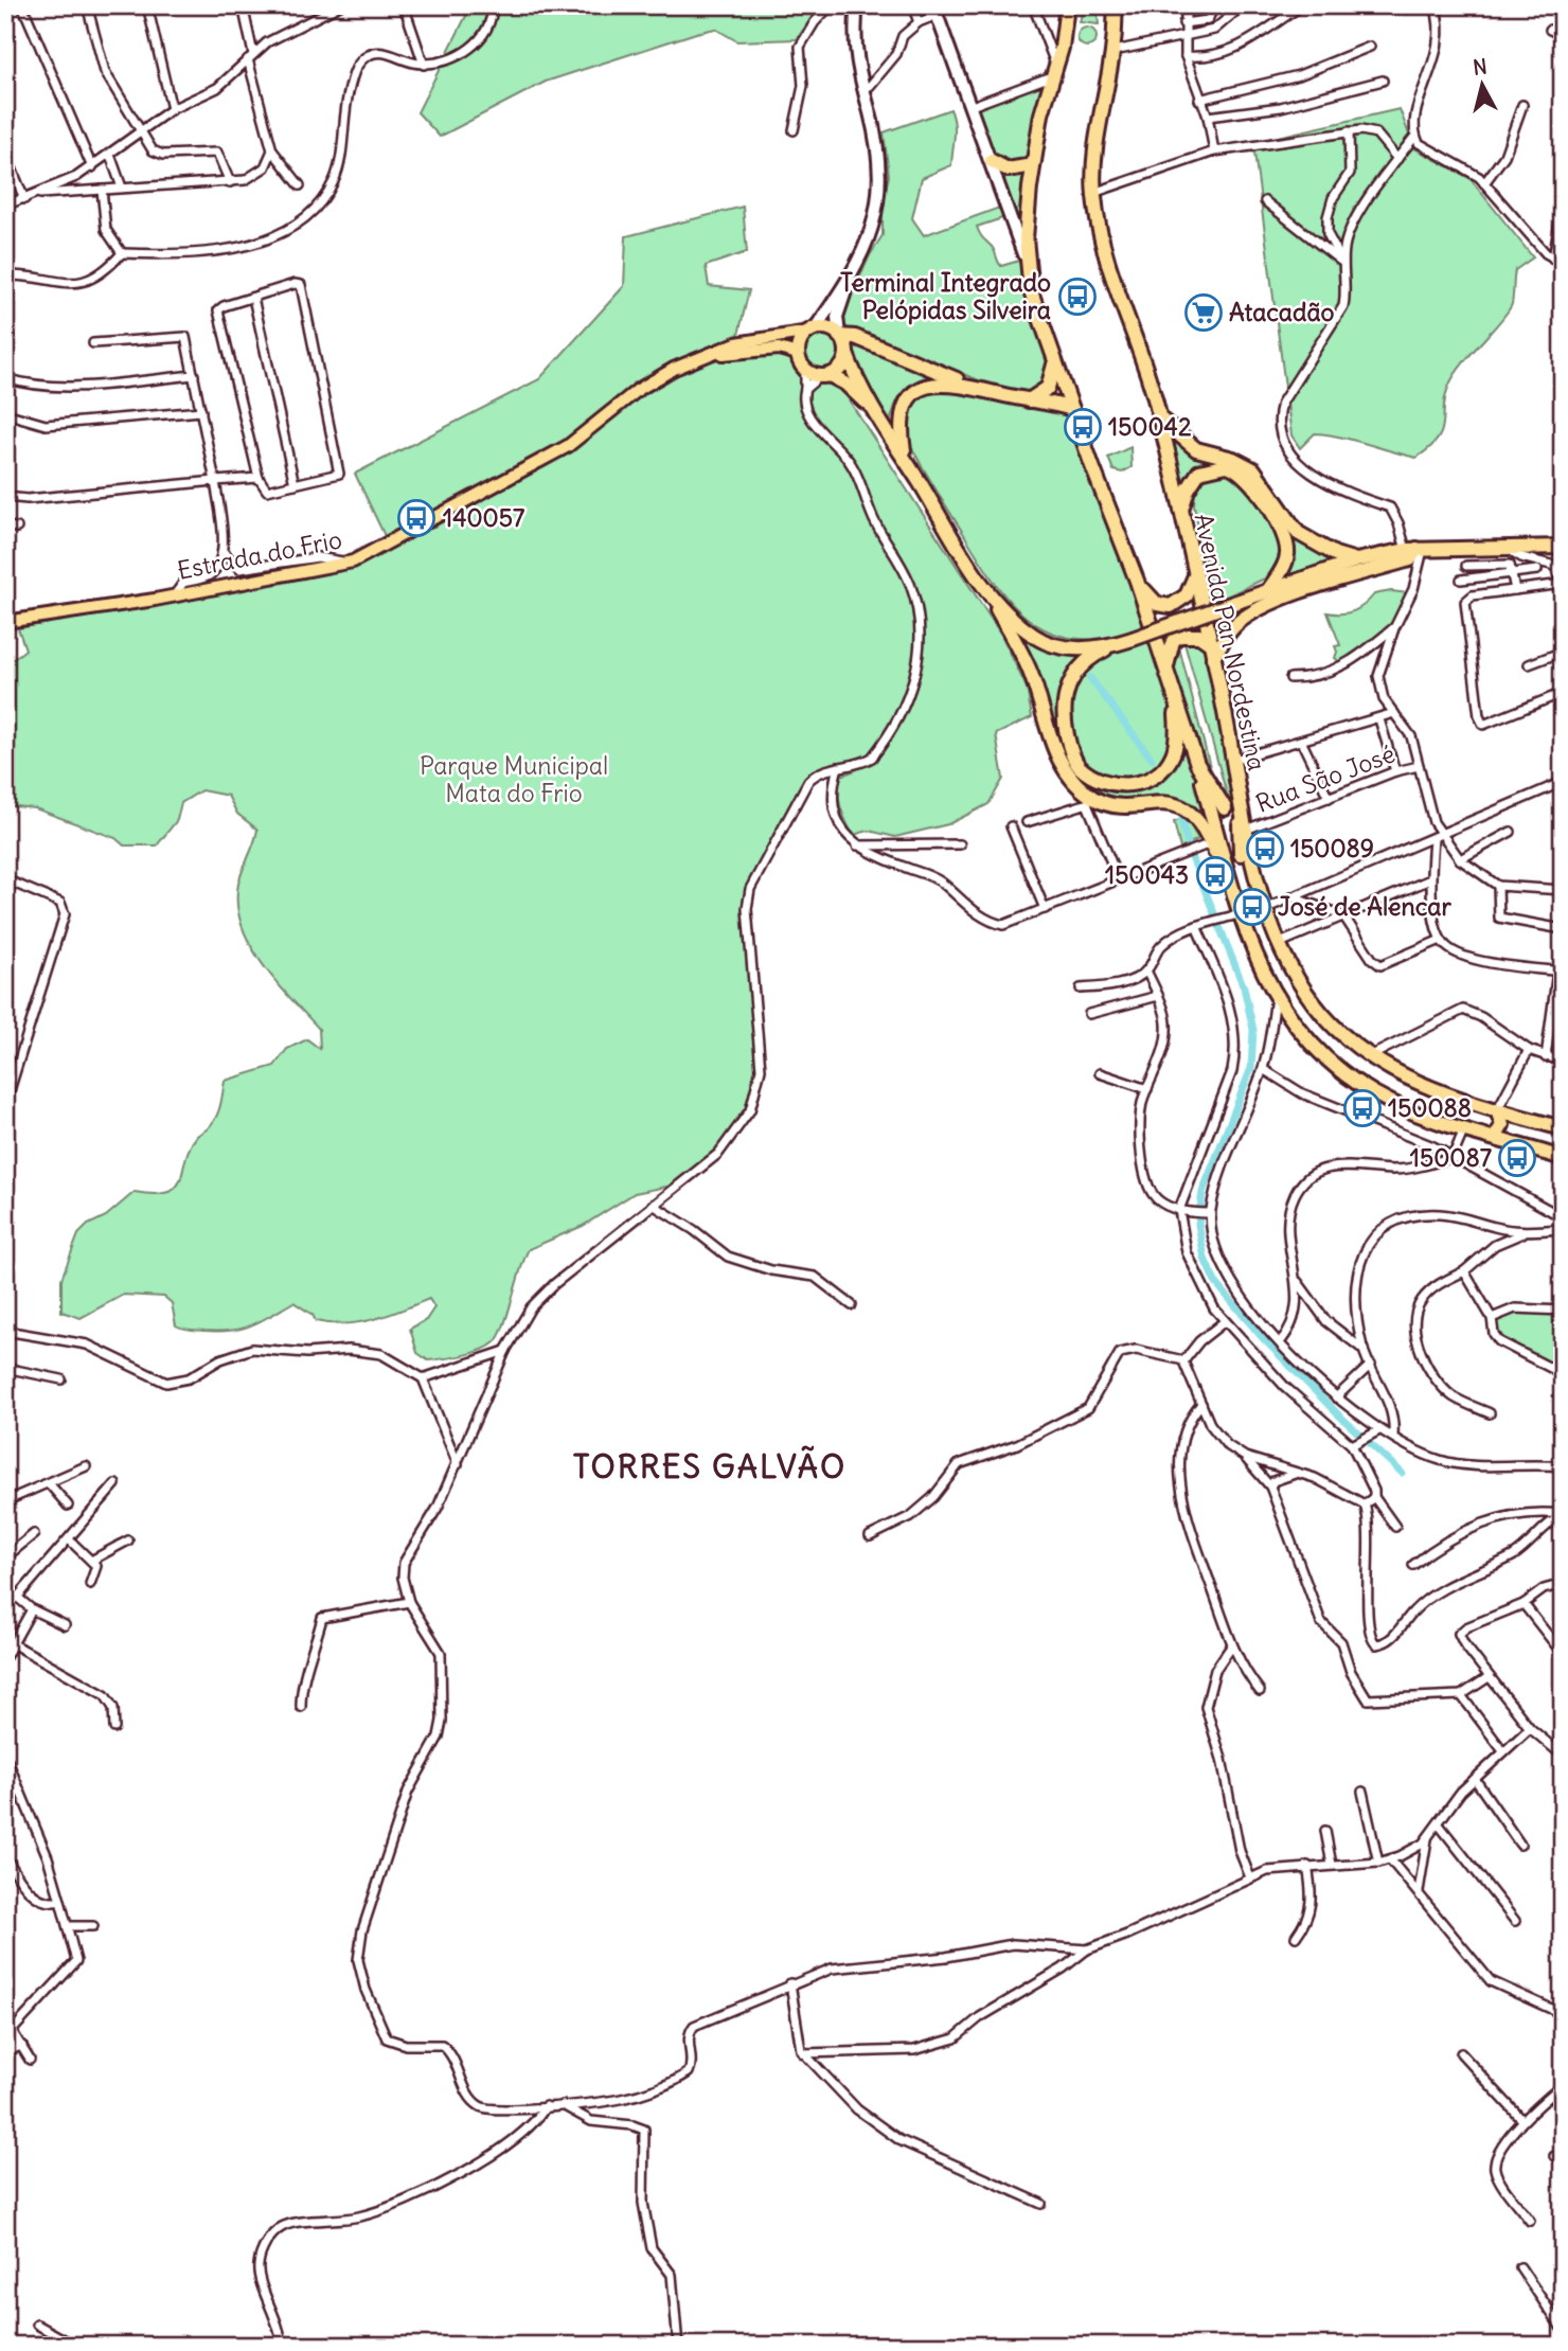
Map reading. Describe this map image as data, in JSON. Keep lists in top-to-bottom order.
{
  "streets": {
    "highway": ["Avenida Pan Nordestina"],
    "main road": ["Estrada do Frio"],
    "street": ["Rua São José"]
  },
  "crossings": [
    ["Avenida Pan Nordestina", "Rua São José"]
  ],
  "districts": ["TORRES GALVÃO"],
  "parks": ["Parque Municipal Mata do Frio"],
  "places": {
    "bus stop": [
      "Terminal Integrado Pelópidas Silveira",
      "150042",
      "140057",
      "150089",
      "150043",
      "José de Alencar",
      "150088",
      "150087"
    ],
    "supermarket": ["Atacadão"]
  },
  "north": "top"
}
